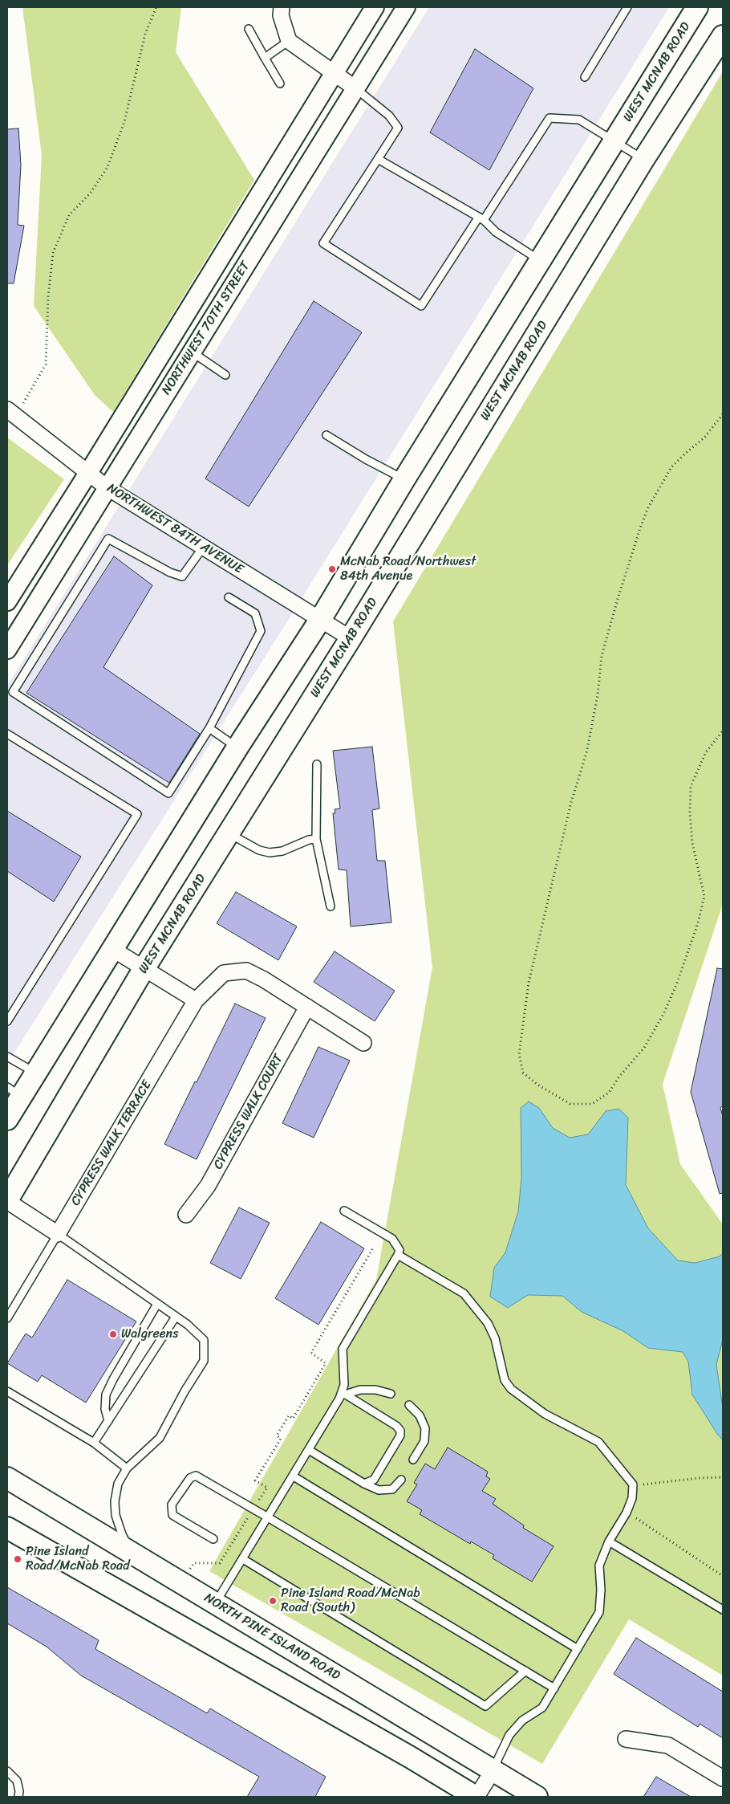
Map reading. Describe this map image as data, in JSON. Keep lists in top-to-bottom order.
{
  "streets": {
    "main road": ["WEST MCNAB ROAD", "NORTH PINE ISLAND ROAD"],
    "street": [
      "NORTHWEST 70TH STREET",
      "NORTHWEST 84TH AVENUE",
      "CYPRESS WALK COURT",
      "CYPRESS WALK TERRACE"
    ]
  },
  "crossings": [
    ["WEST MCNAB ROAD", "NORTHWEST 84TH AVENUE"],
    ["NORTHWEST 70TH STREET", "NORTHWEST 84TH AVENUE"],
    ["CYPRESS WALK COURT", "CYPRESS WALK TERRACE"]
  ],
  "places": [
    "McNab Road/Northwest 84th Avenue",
    "Walgreens",
    "Pine Island Road/McNab Road",
    "Pine Island Road/McNab Road (South)"
  ]
}
